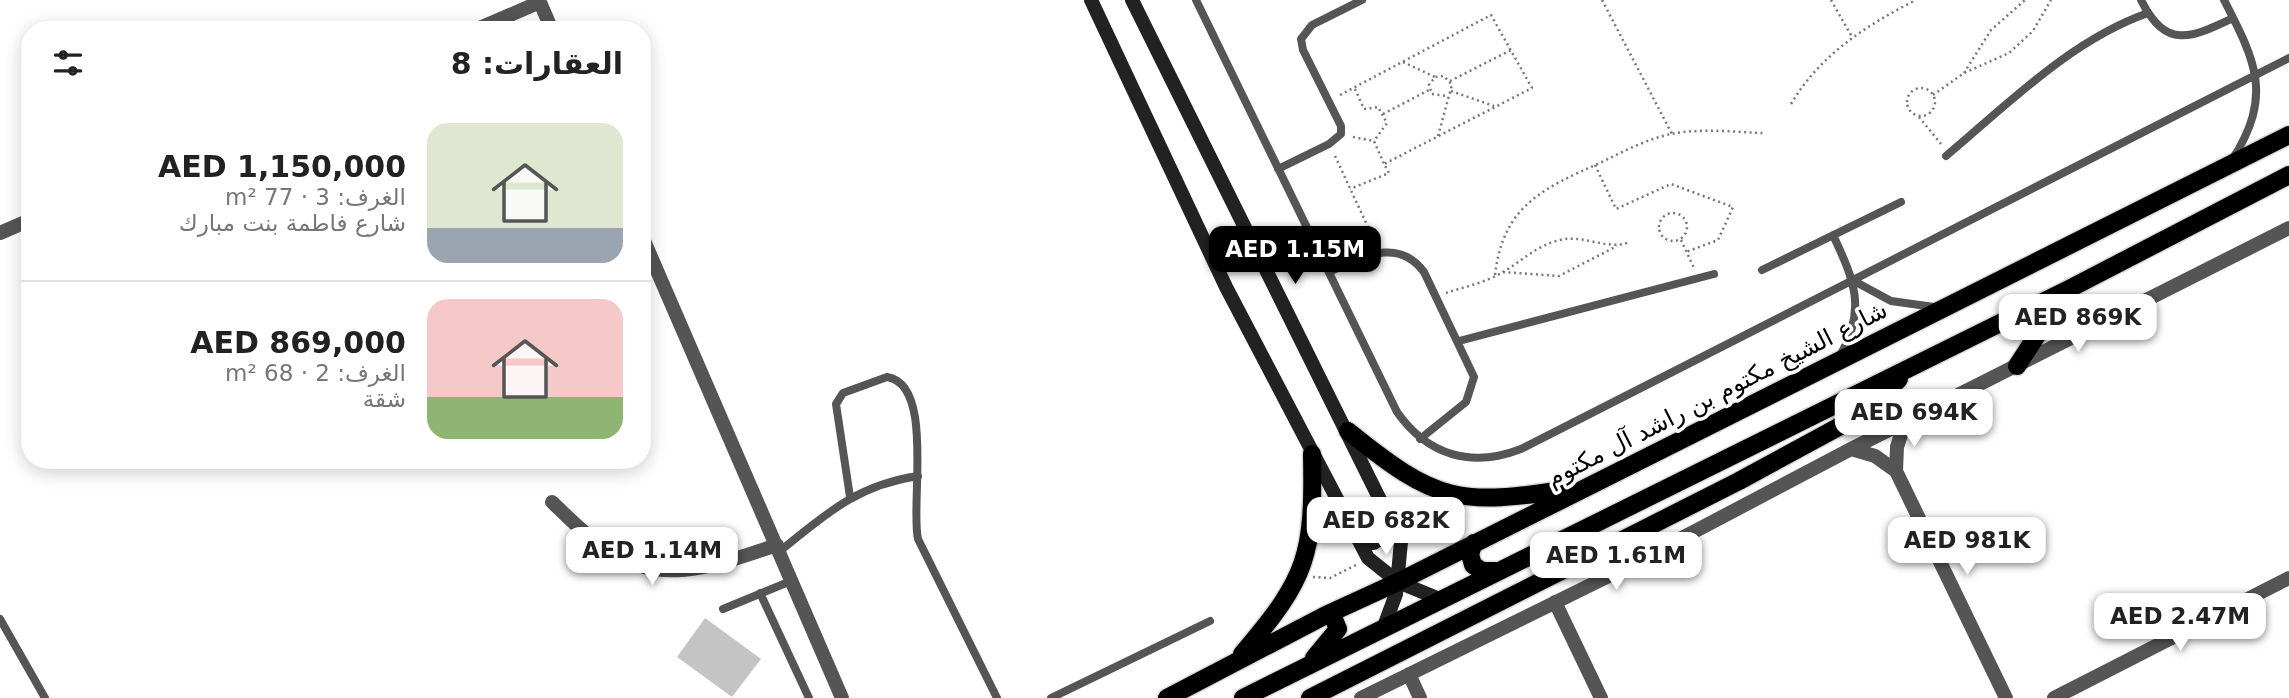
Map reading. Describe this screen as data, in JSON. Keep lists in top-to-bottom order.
{
  "streets": {
    "main road": ["شارع الشيخ مكتوم بن راشد آل مكتوم"]
  },
  "page": {
    "heading": "العقارات: 8",
    "list": [
      {
        "name": "AED 1,150,000",
        "note": "الغرف: 3 · 77 m² · شارع فاطمة بنت مبارك"
      },
      {
        "name": "AED 869,000",
        "note": "الغرف: 2 · 68 m² · شقة"
      }
    ],
    "price": [
      "AED 1.15M",
      "AED 869K",
      "AED 694K",
      "AED 682K",
      "AED 981K",
      "AED 1.14M",
      "AED 1.61M",
      "AED 2.47M"
    ]
  }
}
